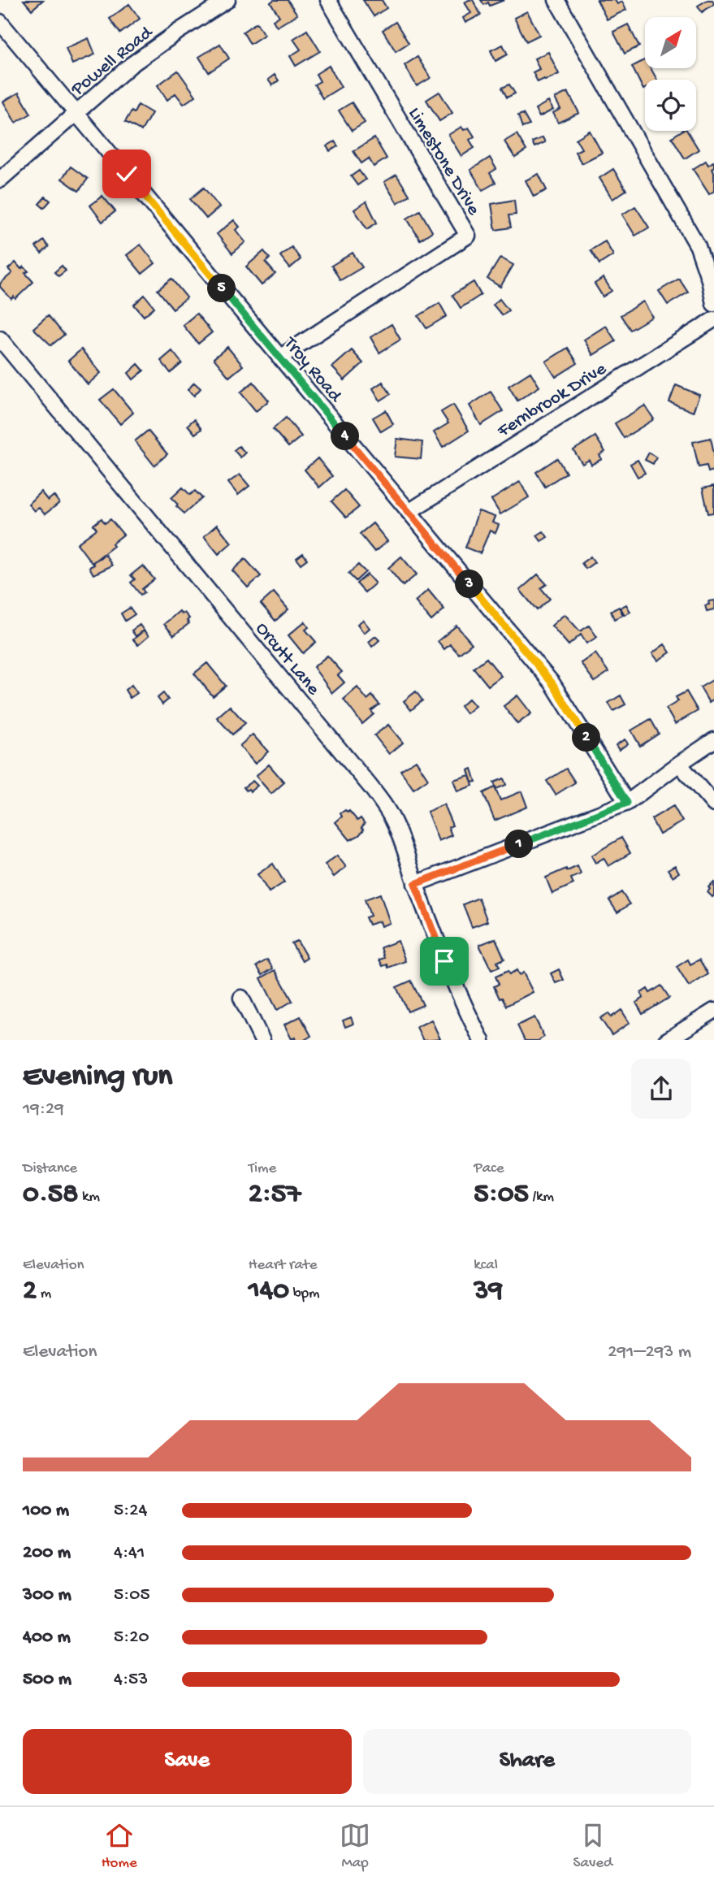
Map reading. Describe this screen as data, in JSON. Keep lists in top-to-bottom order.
{
  "streets": {
    "street": [
      "Powell Road",
      "Limestone Drive",
      "Troy Road",
      "Fernbrook Drive",
      "Orcutt Lane"
    ]
  },
  "crossings": [
    ["Powell Road", "Troy Road"],
    ["Limestone Drive", "Troy Road"],
    ["Troy Road", "Fernbrook Drive"]
  ],
  "north": "top right",
  "page": {
    "pins": [
      "5",
      "4",
      "3",
      "2",
      "1"
    ],
    "heading": ["Evening run", "19:29"],
    "stats": [
      ["Distance", "0.58 km"],
      ["Time", "2:57"],
      ["Pace", "5:05 /km"],
      ["Elevation", "2 m"],
      ["Heart rate", "140 bpm"],
      ["kcal", "39"]
    ],
    "chart": ["Elevation", "291–293 m"],
    "list": [
      {
        "name": "100 m",
        "note": "5:24"
      },
      {
        "name": "200 m",
        "note": "4:41"
      },
      {
        "name": "300 m",
        "note": "5:05"
      },
      {
        "name": "400 m",
        "note": "5:20"
      },
      {
        "name": "500 m",
        "note": "4:53"
      }
    ],
    "buttons": ["Save", "Share"],
    "tabs": ["Home", "Map", "Saved"]
  }
}
